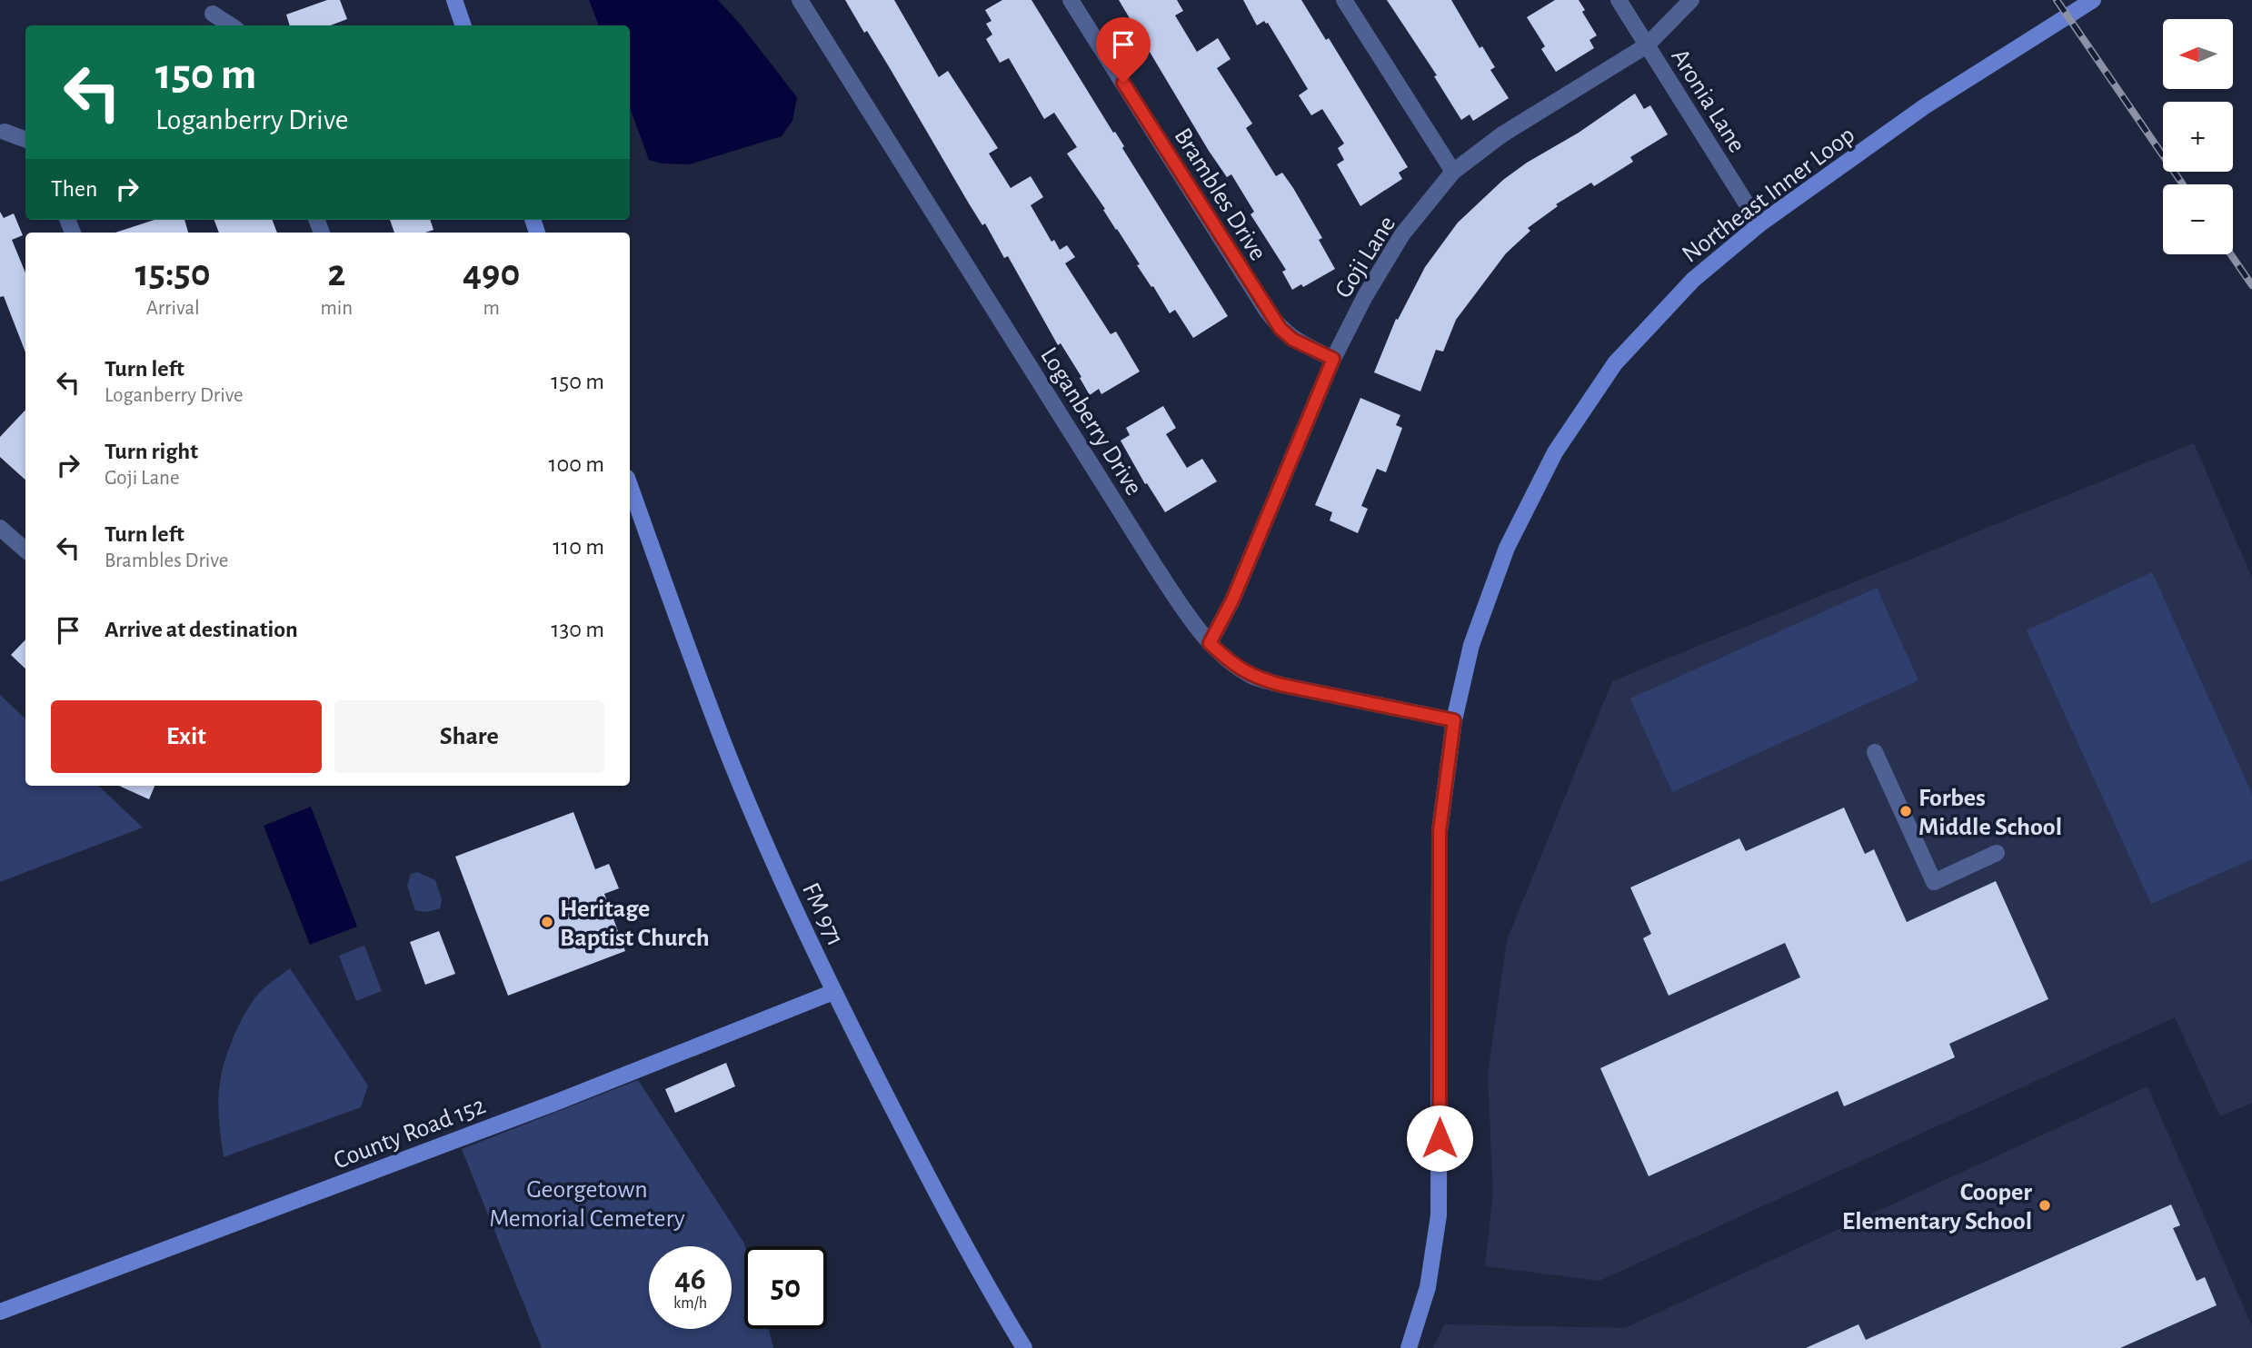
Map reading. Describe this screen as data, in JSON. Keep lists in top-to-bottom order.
{
  "streets": {
    "main road": ["Northeast Inner Loop", "FM 971", "County Road 152"],
    "street": [
      "Aronia Lane",
      "Brambles Drive",
      "Goji Lane",
      "Loganberry Drive"
    ]
  },
  "crossings": [
    ["Aronia Lane", "Northeast Inner Loop"],
    ["Aronia Lane", "Goji Lane"],
    ["Brambles Drive", "Goji Lane"],
    ["Northeast Inner Loop", "Loganberry Drive"],
    ["Goji Lane", "Loganberry Drive"],
    ["FM 971", "County Road 152"]
  ],
  "parks": ["Georgetown Memorial Cemetery"],
  "places": ["Forbes Middle School", "Heritage Baptist Church", "Cooper Elementary School"],
  "north": "left",
  "page": {
    "map_buttons": ["+", "−"],
    "turn": ["150 m", "Loganberry Drive"],
    "then": "Then",
    "eta": [
      "15:50",
      "Arrival",
      "2",
      "min",
      "490",
      "m"
    ],
    "list": [
      {
        "name": "Turn left",
        "note": "Loganberry Drive",
        "value": "150 m"
      },
      {
        "name": "Turn right",
        "note": "Goji Lane",
        "value": "100 m"
      },
      {
        "name": "Turn left",
        "note": "Brambles Drive",
        "value": "110 m"
      },
      {
        "name": "Arrive at destination",
        "value": "130 m"
      }
    ],
    "buttons": ["Exit", "Share"],
    "speed": "46 km/h",
    "limit": "50"
  }
}
